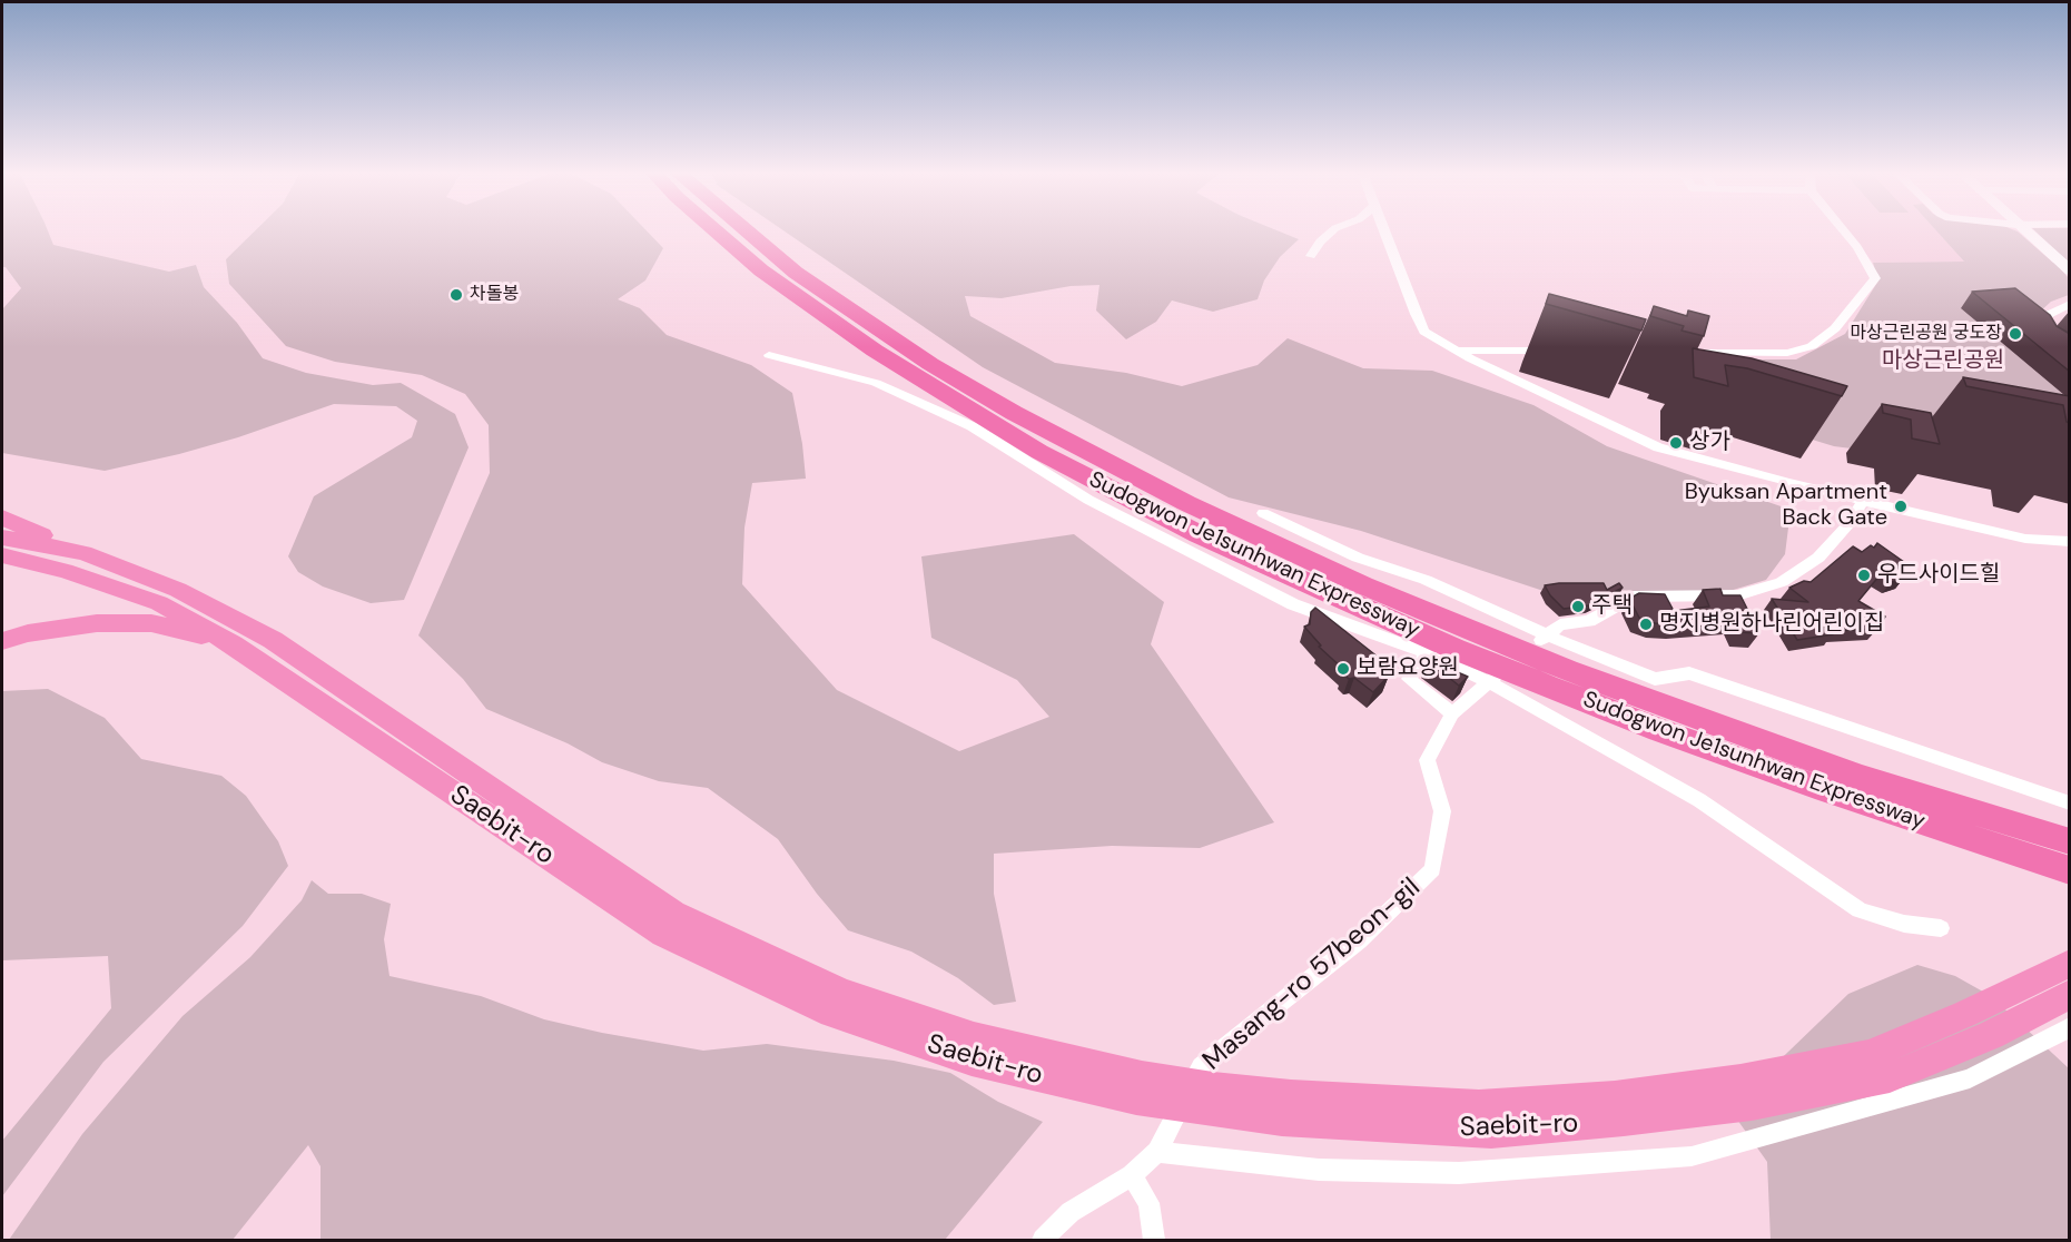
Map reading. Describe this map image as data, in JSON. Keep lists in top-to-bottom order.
{
  "streets": {
    "highway": ["Sudogwon Je1sunhwan Expressway", "Saebit-ro"],
    "street": ["Masang-ro 57beon-gil"]
  },
  "parks": ["마상근린공원"],
  "places": [
    "차돌봉",
    "마상근린공원 궁도장",
    "상가",
    "Byuksan Apartment Back Gate",
    "우드사이드힐",
    "주택",
    "명지병원하나린어린이집",
    "보람요양원"
  ]
}
